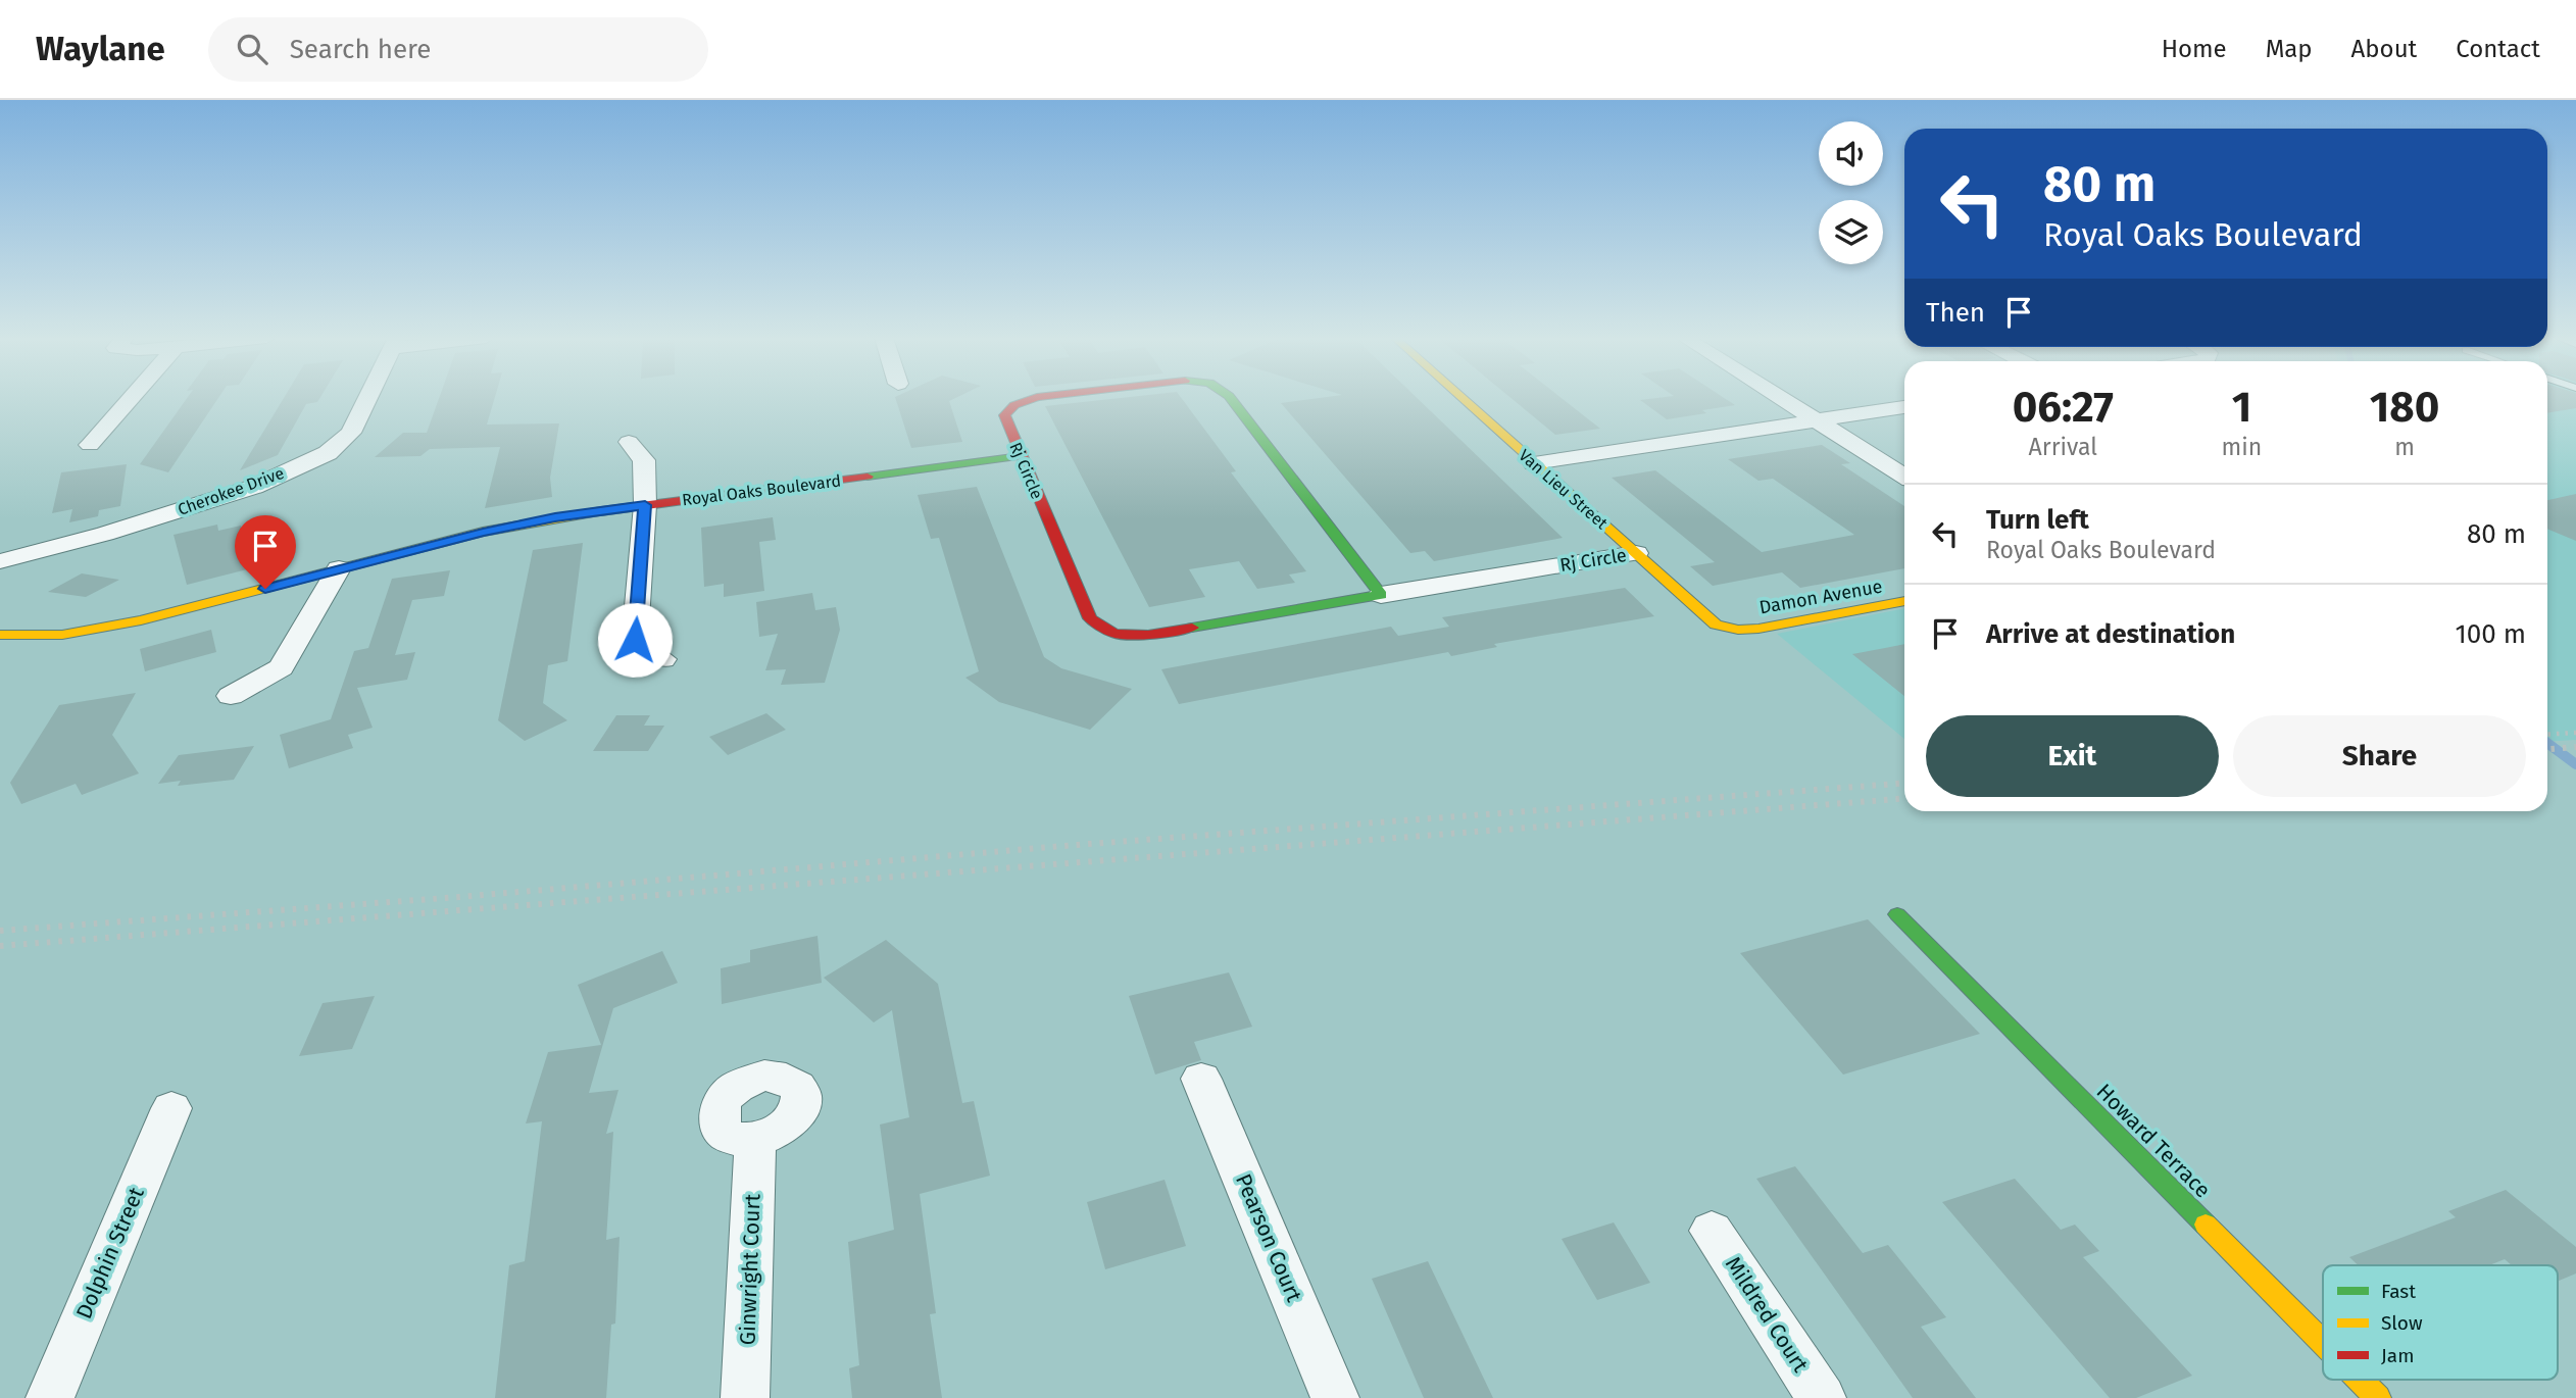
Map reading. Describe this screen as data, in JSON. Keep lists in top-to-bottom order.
{
  "streets": {
    "street": [
      "Rj Circle",
      "Van Lieu Street",
      "Royal Oaks Boulevard",
      "Cherokee Drive",
      "Damon Avenue",
      "Howard Terrace",
      "Pearson Court",
      "Dolphin Street",
      "Ginwright Court",
      "Mildred Court"
    ]
  },
  "crossings": [
    ["Rj Circle", "Van Lieu Street"],
    ["Rj Circle", "Royal Oaks Boulevard"],
    ["Rj Circle", "Damon Avenue"],
    ["Van Lieu Street", "Damon Avenue"]
  ],
  "legend": ["Fast", "Slow", "Jam"],
  "page": {
    "header": "Waylane",
    "search": "Search here",
    "nav": [
      "Home",
      "Map",
      "About",
      "Contact"
    ],
    "turn": ["80 m", "Royal Oaks Boulevard"],
    "then": "Then",
    "eta": [
      "06:27",
      "Arrival",
      "1",
      "min",
      "180",
      "m"
    ],
    "list": [
      {
        "name": "Turn left",
        "note": "Royal Oaks Boulevard",
        "value": "80 m"
      },
      {
        "name": "Arrive at destination",
        "value": "100 m"
      }
    ],
    "buttons": ["Exit", "Share"]
  }
}
